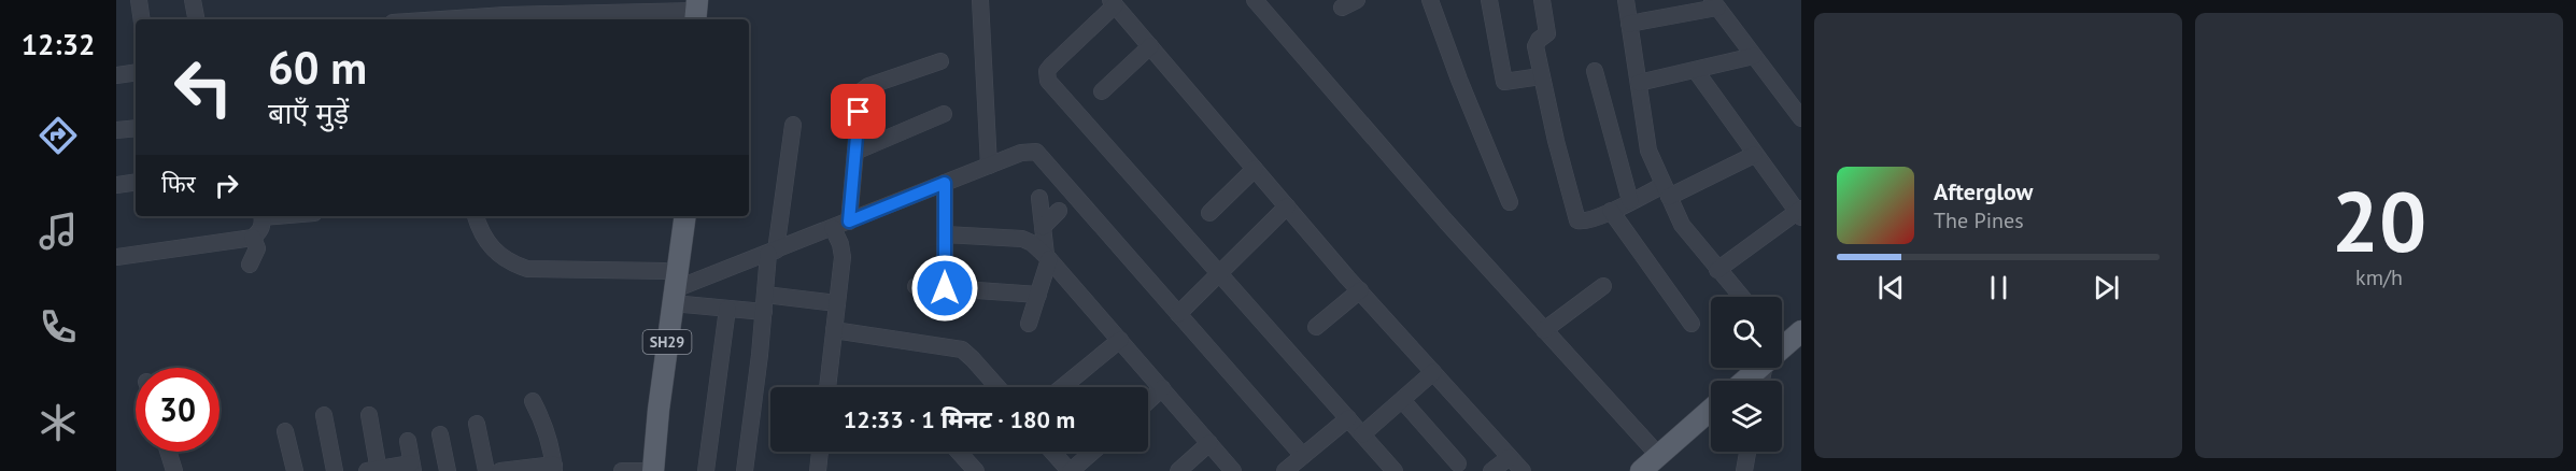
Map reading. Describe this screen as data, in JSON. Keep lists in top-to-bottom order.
{
  "streets": {
    "main road": ["SH29"]
  },
  "page": {
    "tabs": "12:32",
    "tile": ["20", "km/h"],
    "turn": ["60 m", "बाएँ मुड़ें"],
    "then": "फिर",
    "song": ["Afterglow", "The Pines"],
    "limit": "30",
    "trip": "12:33 · 1 मिनट · 180 m"
  }
}
